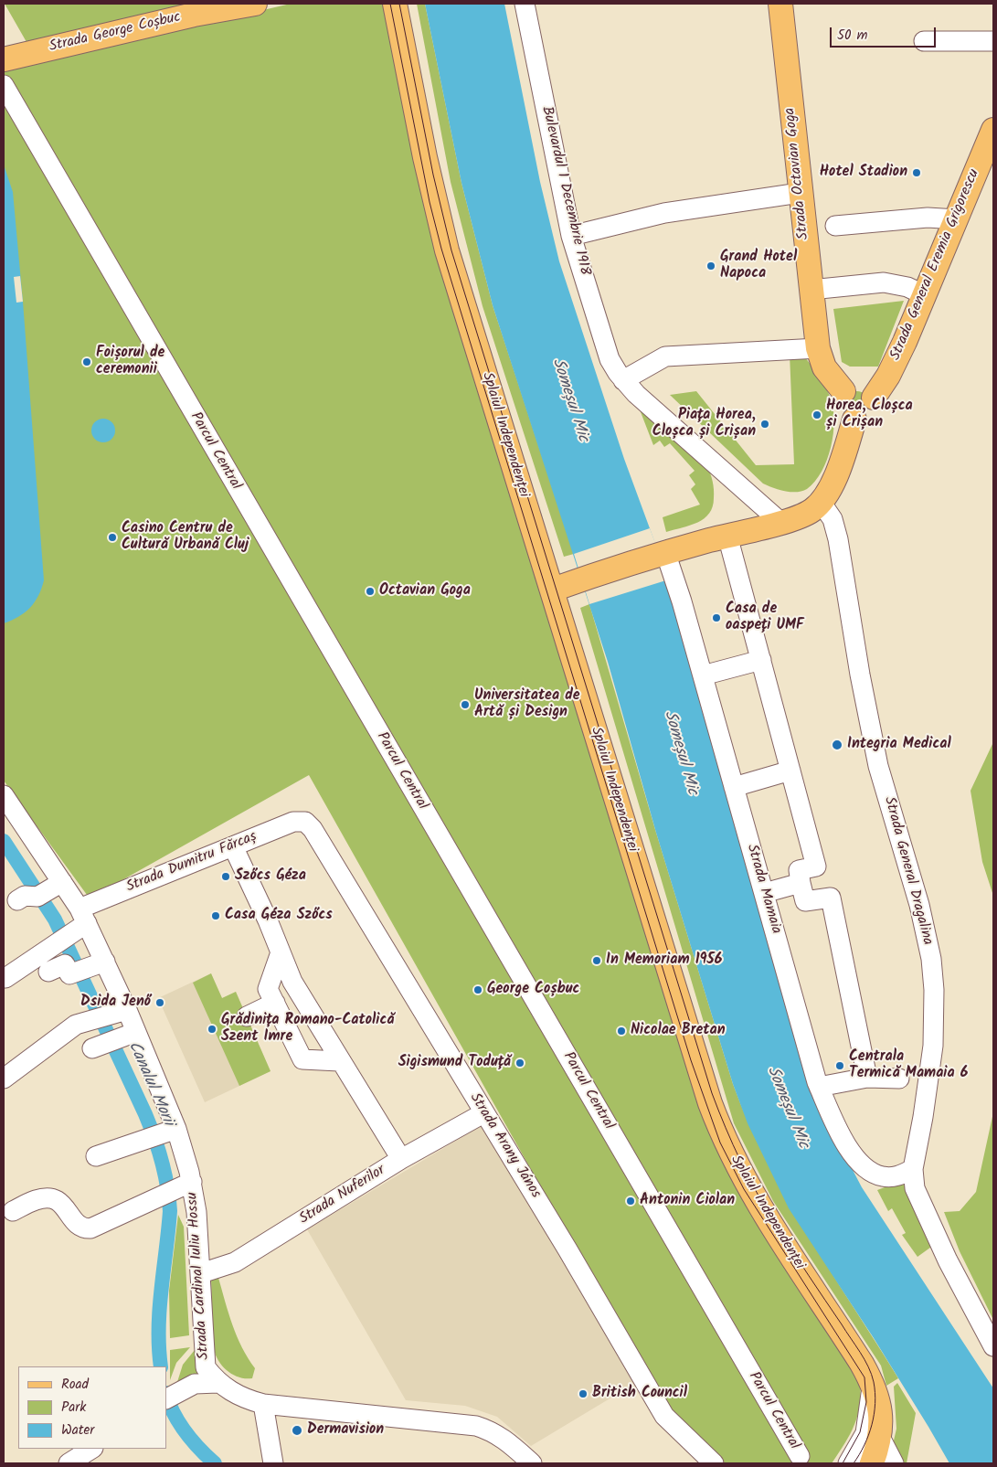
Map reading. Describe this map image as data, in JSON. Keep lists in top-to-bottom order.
{
  "streets": {
    "main road": [
      "Strada George Coșbuc",
      "Strada Octavian Goga",
      "Strada General Eremia Grigorescu",
      "Splaiul Independenței"
    ],
    "street": [
      "Bulevardul 1 Decembrie 1918",
      "Parcul Central",
      "Strada Dumitru Fărcaș",
      "Strada General Dragalina",
      "Strada Mamaia",
      "Strada Arany János",
      "Strada Nuferilor",
      "Strada Cardinal Iuliu Hossu"
    ]
  },
  "crossings": [
    ["Strada Octavian Goga", "Strada General Eremia Grigorescu"],
    ["Strada Dumitru Fărcaș", "Strada Arany János"],
    ["Strada Dumitru Fărcaș", "Strada Cardinal Iuliu Hossu"],
    ["Strada General Dragalina", "Strada Mamaia"],
    ["Strada Arany János", "Strada Nuferilor"],
    ["Strada Nuferilor", "Strada Cardinal Iuliu Hossu"]
  ],
  "water": ["Someșul Mic", "Canalul Morii"],
  "places": [
    "Hotel Stadion",
    "Grand Hotel Napoca",
    "Foișorul de ceremonii",
    "Horea, Cloșca și Crișan",
    "Piața Horea, Cloșca și Crișan",
    "Casino Centru de Cultură Urbană Cluj",
    "Octavian Goga",
    "Casa de oaspeți UMF",
    "Universitatea de Artă și Design",
    "Integria Medical",
    "Szőcs Géza",
    "Casa Géza Szőcs",
    "In Memoriam 1956",
    "George Coșbuc",
    "Dsida Jenő",
    "Grădinița Romano-Catolică Szent Imre",
    "Nicolae Bretan",
    "Sigismund Toduță",
    "Centrala Termică Mamaia 6",
    "Antonin Ciolan",
    "British Council",
    "Dermavision"
  ],
  "legend": ["Road", "Park", "Water"],
  "scale_bar": "50 m"
}
